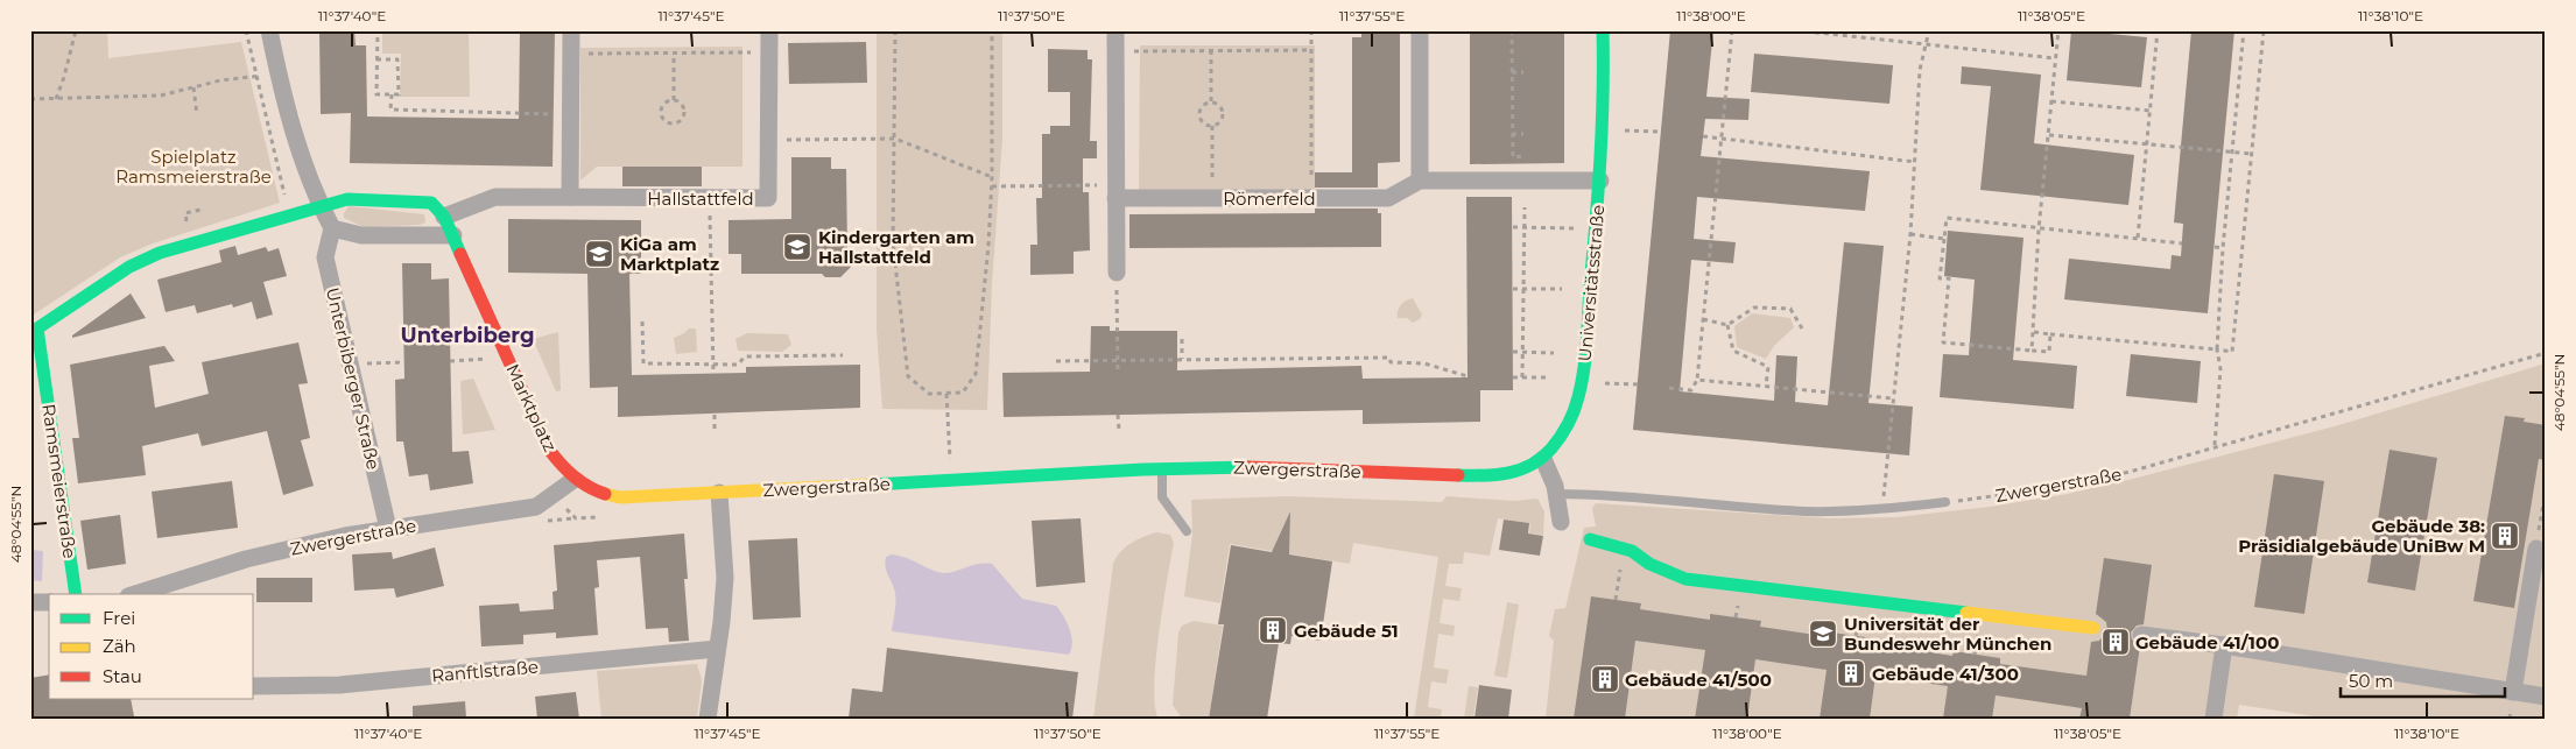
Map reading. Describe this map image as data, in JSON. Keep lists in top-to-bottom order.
{
  "streets": {
    "street": [
      "Hallstattfeld",
      "Römerfeld",
      "Universitätsstraße",
      "Unterbiberger Straße",
      "Marktplatz",
      "Zwergerstraße",
      "Ramsmeierstraße",
      "Ranftlstraße"
    ]
  },
  "crossings": [
    ["Hallstattfeld", "Marktplatz"],
    ["Römerfeld", "Universitätsstraße"],
    ["Universitätsstraße", "Zwergerstraße"],
    ["Unterbiberger Straße", "Zwergerstraße"],
    ["Marktplatz", "Zwergerstraße"]
  ],
  "districts": ["Unterbiberg"],
  "parks": ["Spielplatz Ramsmeierstraße"],
  "places": {
    "school or university": ["Kindergarten am Hallstattfeld", "KiGa am Marktplatz", "Universität der Bundeswehr München"],
    "building": [
      "Gebäude 38: Präsidialgebäude UniBw M",
      "Gebäude 51",
      "Gebäude 41/100",
      "Gebäude 41/300",
      "Gebäude 41/500"
    ]
  },
  "legend": ["Frei", "Zäh", "Stau"],
  "scale_bar": "50 m",
  "coordinates": [
    "11°37'40\"E",
    "11°37'45\"E",
    "11°37'50\"E",
    "11°37'55\"E",
    "11°38'00\"E",
    "11°38'05\"E",
    "11°38'10\"E",
    "48°04'55\"N"
  ]
}
